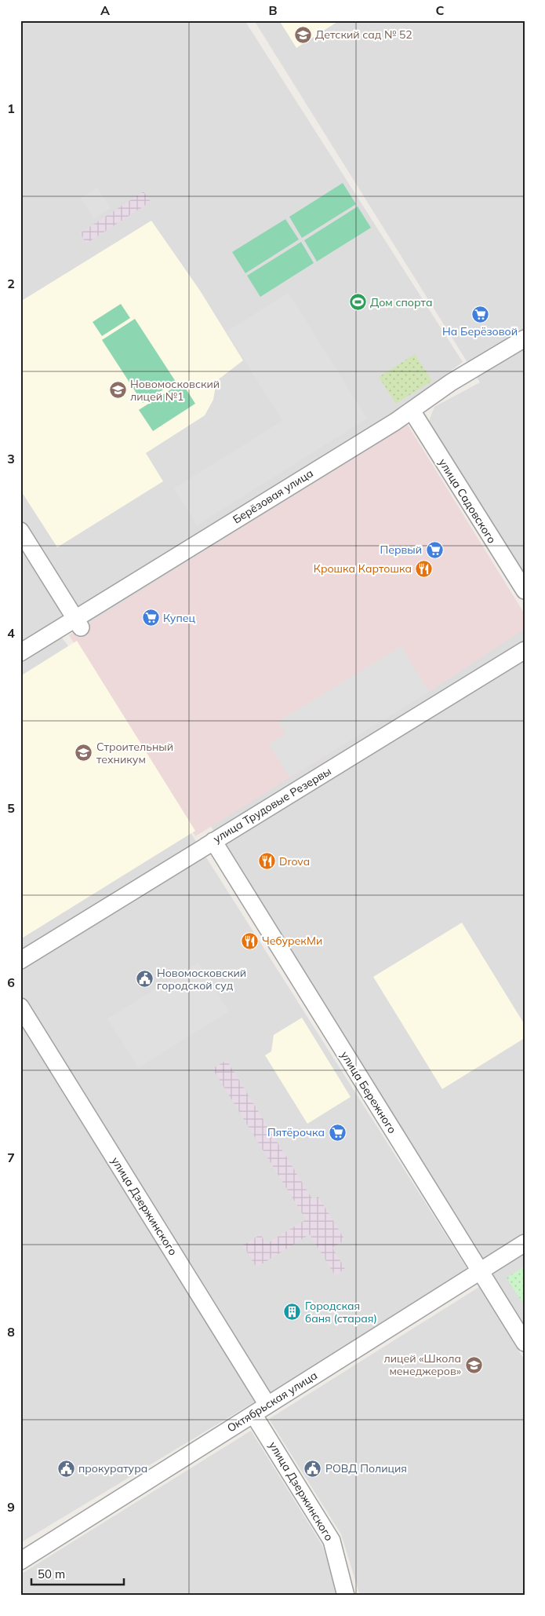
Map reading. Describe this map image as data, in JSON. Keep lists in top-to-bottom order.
{
  "streets": {
    "street": [
      "Берёзовая улица",
      "улица Садовского",
      "улица Трудовые Резервы",
      "улица Бережного",
      "улица Дзержинского",
      "Октябрьская улица"
    ]
  },
  "crossings": [
    ["Берёзовая улица", "улица Садовского"],
    ["улица Трудовые Резервы", "улица Бережного"],
    ["улица Бережного", "Октябрьская улица"],
    ["улица Дзержинского", "Октябрьская улица"]
  ],
  "places": {
    "school or university": [
      "Детский сад № 52",
      "Новомосковский лицей №1",
      "Строительный техникум",
      "лицей «Школа менеджеров»"
    ],
    "sports": ["Дом спорта"],
    "supermarket": [
      "На Берёзовой",
      "Первый",
      "Купец",
      "Пятёрочка"
    ],
    "restaurant": ["Крошка Картошка", "Drova", "ЧебурекМи"],
    "public building": ["Новомосковский городской суд", "прокуратура", "РОВД Полиция"],
    "building": ["Городская баня (старая)"]
  },
  "scale_bar": "50 m",
  "grid": {
    "columns": ["A", "B", "C"],
    "rows": [
      "1",
      "2",
      "3",
      "4",
      "5",
      "6",
      "7",
      "8",
      "9"
    ]
  }
}
